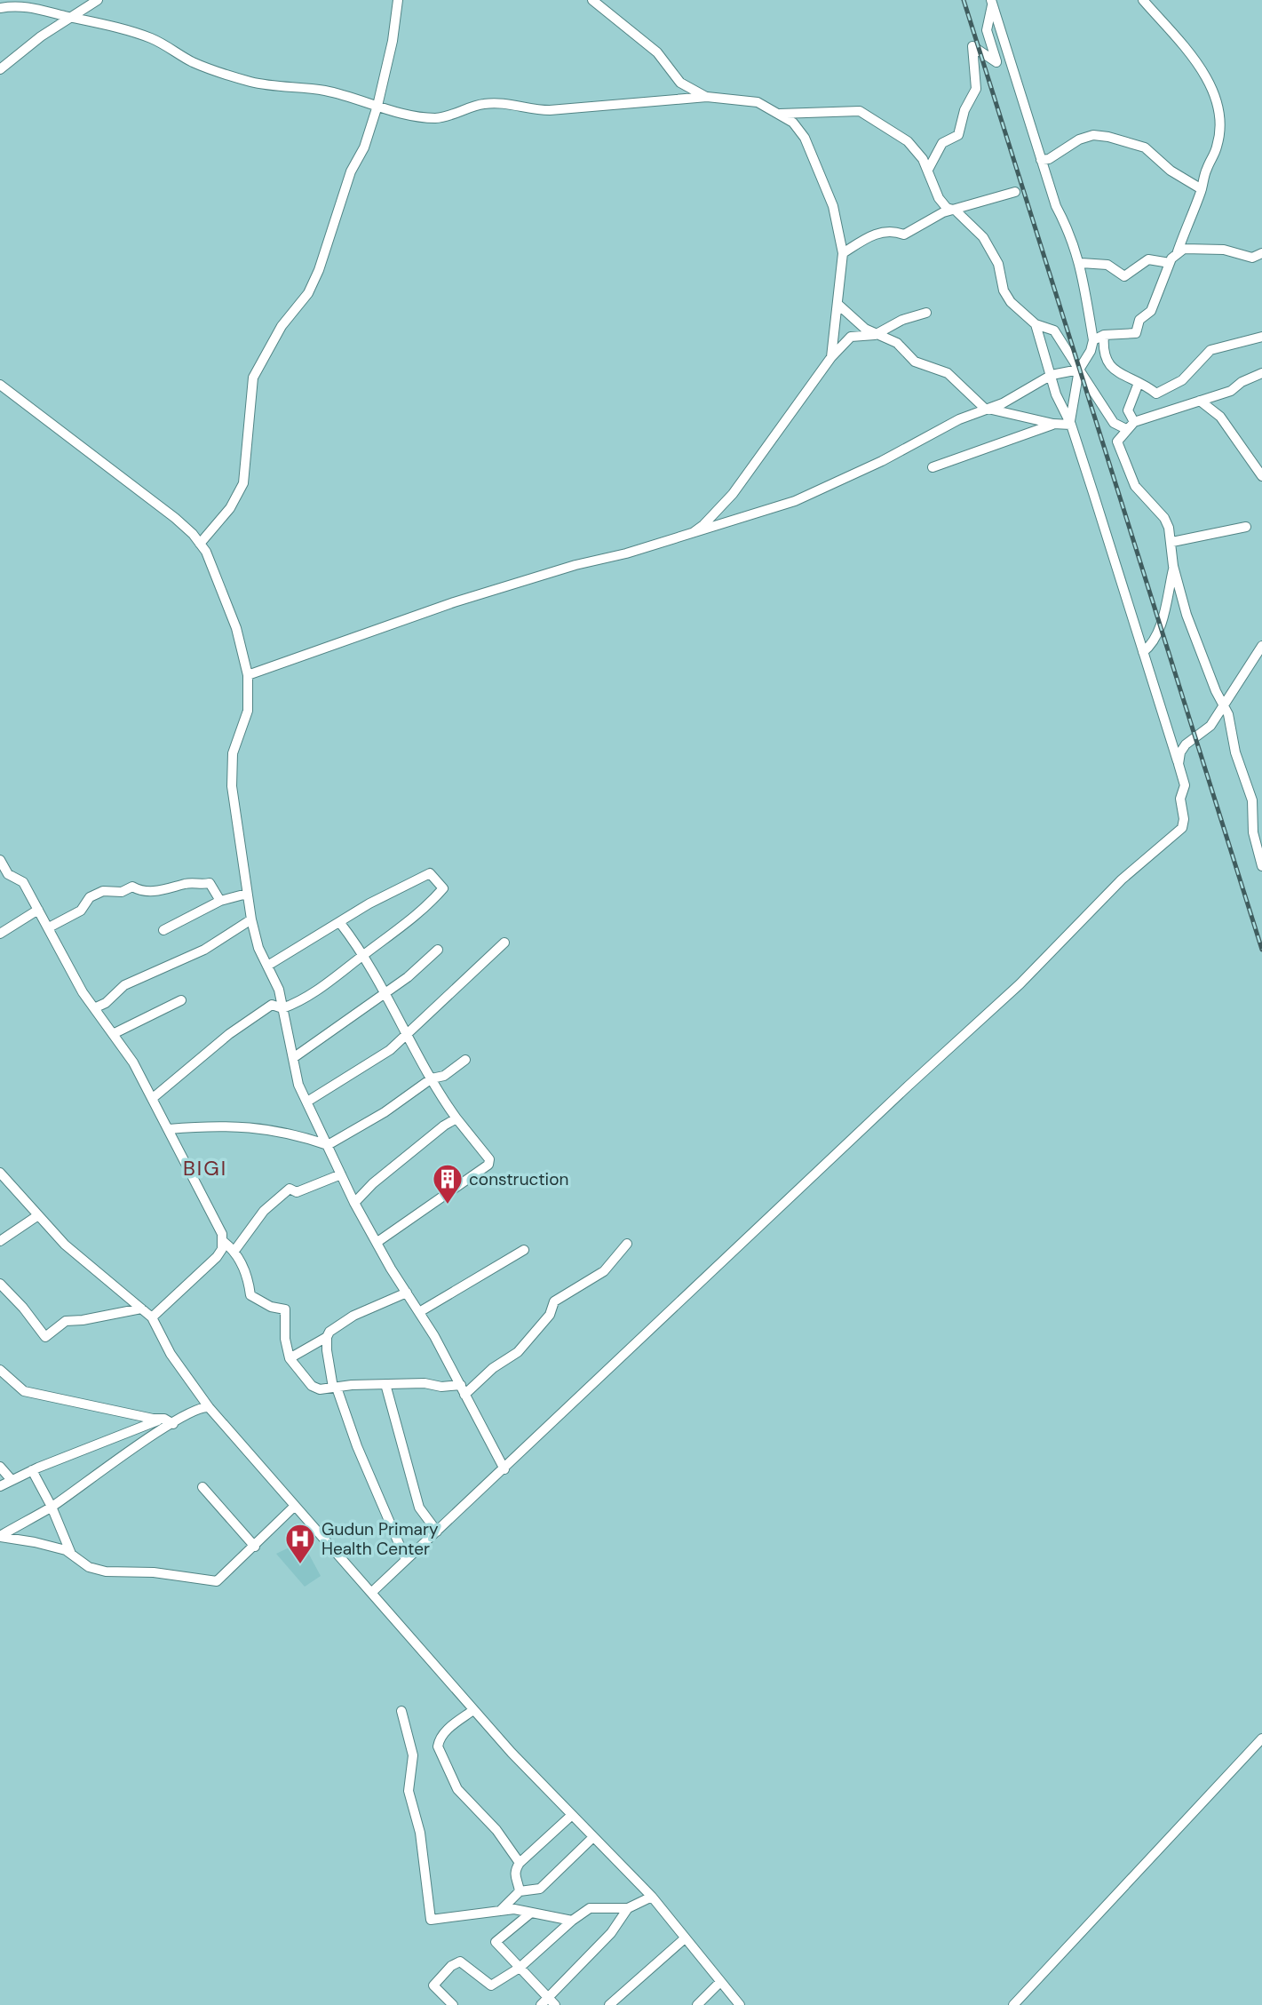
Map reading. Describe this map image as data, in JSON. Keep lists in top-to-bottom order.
{
  "districts": ["BIGI"],
  "places": {
    "building": ["construction"],
    "hospital": ["Gudun Primary Health Center"]
  }
}
